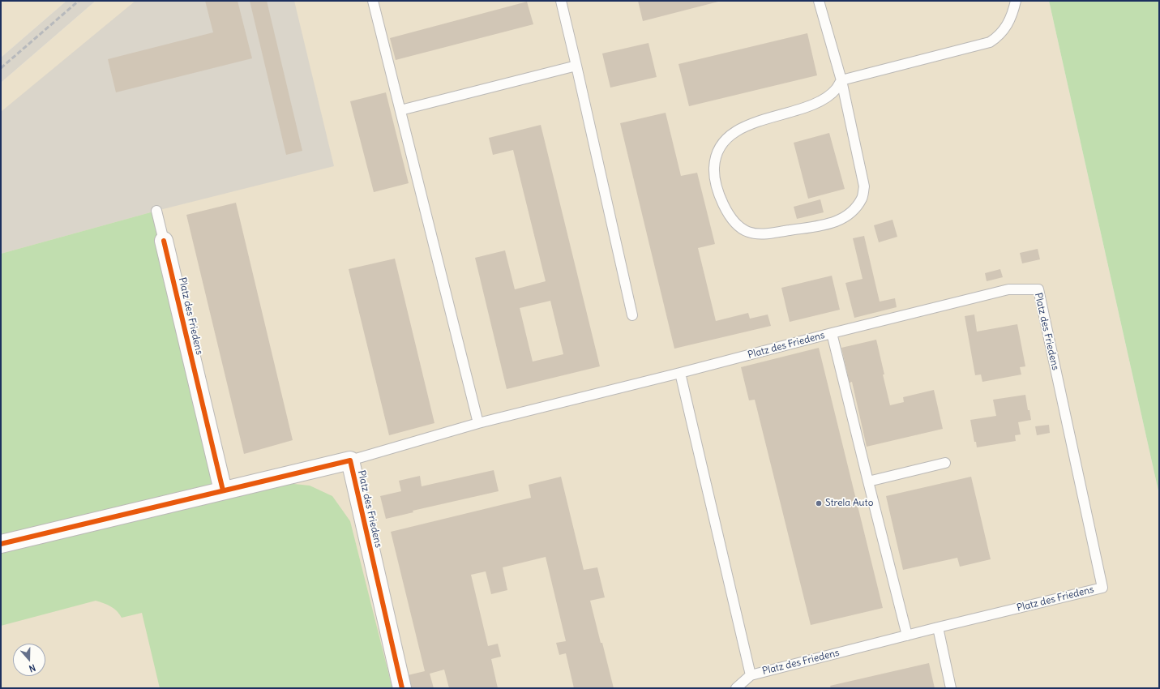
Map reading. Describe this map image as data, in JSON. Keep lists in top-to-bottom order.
{
  "streets": {
    "street": ["Platz des Friedens"]
  },
  "places": ["Strela Auto"],
  "north": "bottom"
}
